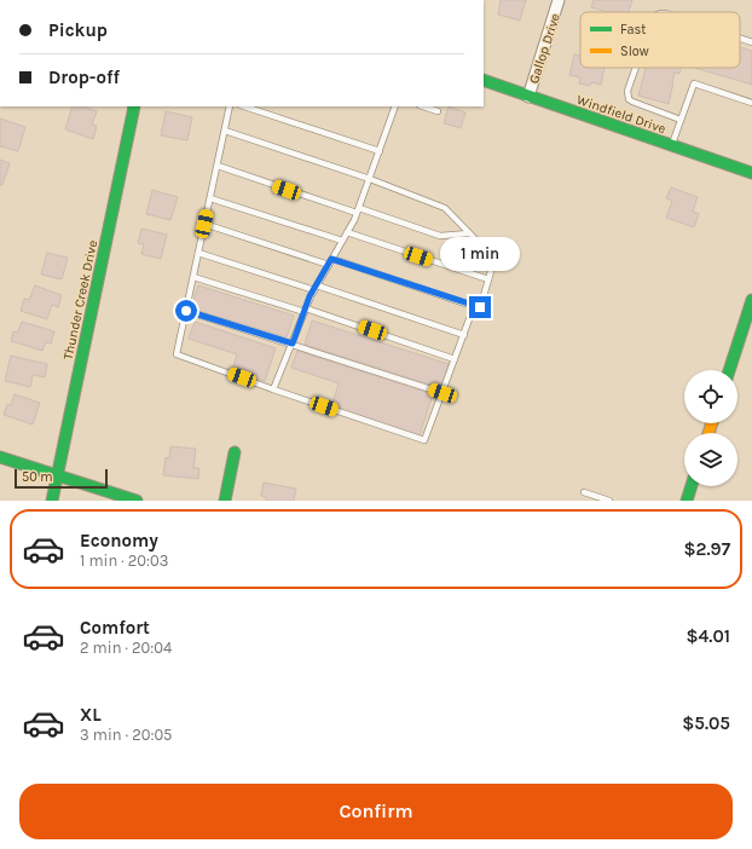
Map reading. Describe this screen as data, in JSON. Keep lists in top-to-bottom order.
{
  "streets": {
    "street": ["Gallop Drive", "Windfield Drive", "Thunder Creek Drive"]
  },
  "crossings": [
    ["Gallop Drive", "Windfield Drive"]
  ],
  "legend": ["Fast", "Slow"],
  "scale_bar": "50 m",
  "page": {
    "banner": ["Pickup", "Drop-off"],
    "bubble": "1 min",
    "scale": "50 m",
    "list": [
      {
        "name": "Economy",
        "note": "1 min · 20:03",
        "value": "$2.97"
      },
      {
        "name": "Comfort",
        "note": "2 min · 20:04",
        "value": "$4.01"
      },
      {
        "name": "XL",
        "note": "3 min · 20:05",
        "value": "$5.05"
      }
    ],
    "buttons": "Confirm"
  }
}
